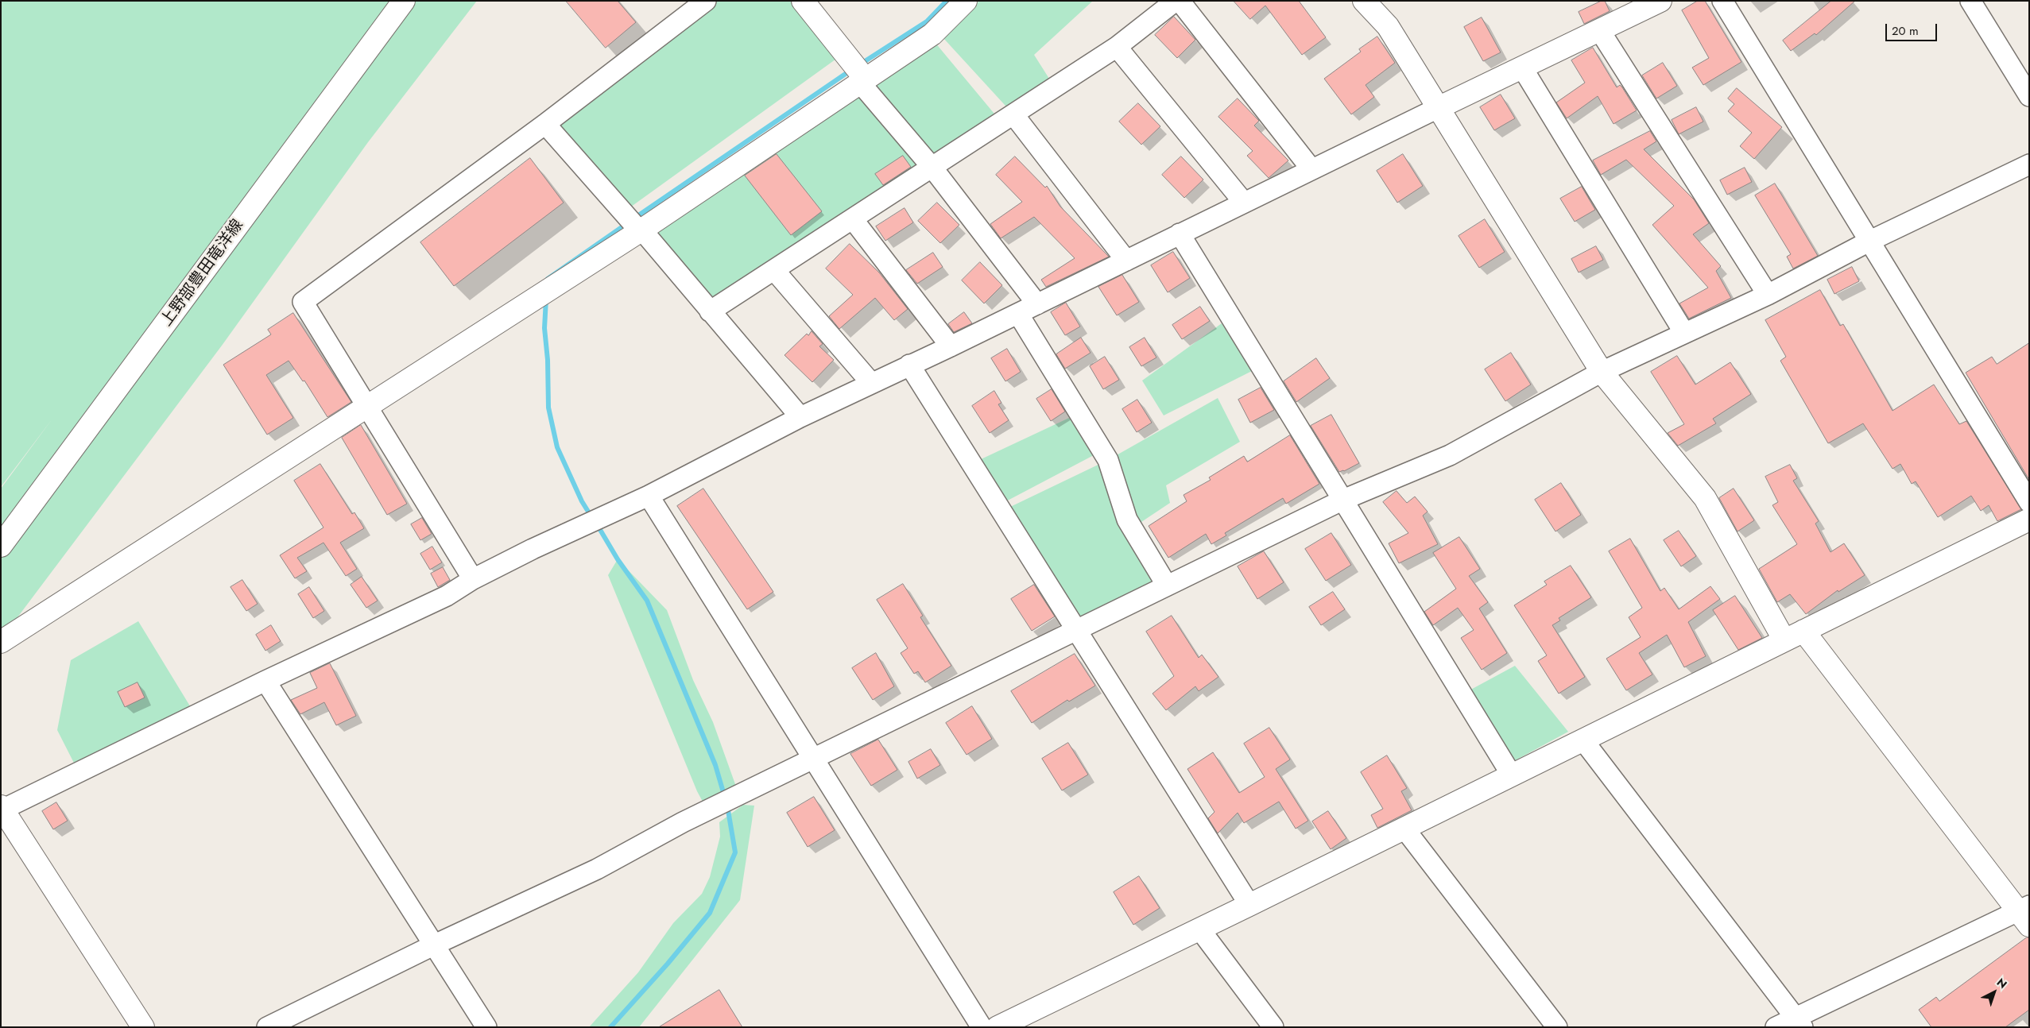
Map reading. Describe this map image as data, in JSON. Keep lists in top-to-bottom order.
{
  "streets": {
    "street": ["上野部豊田竜洋線"]
  },
  "scale_bar": "20 m",
  "north": "top right"
}
